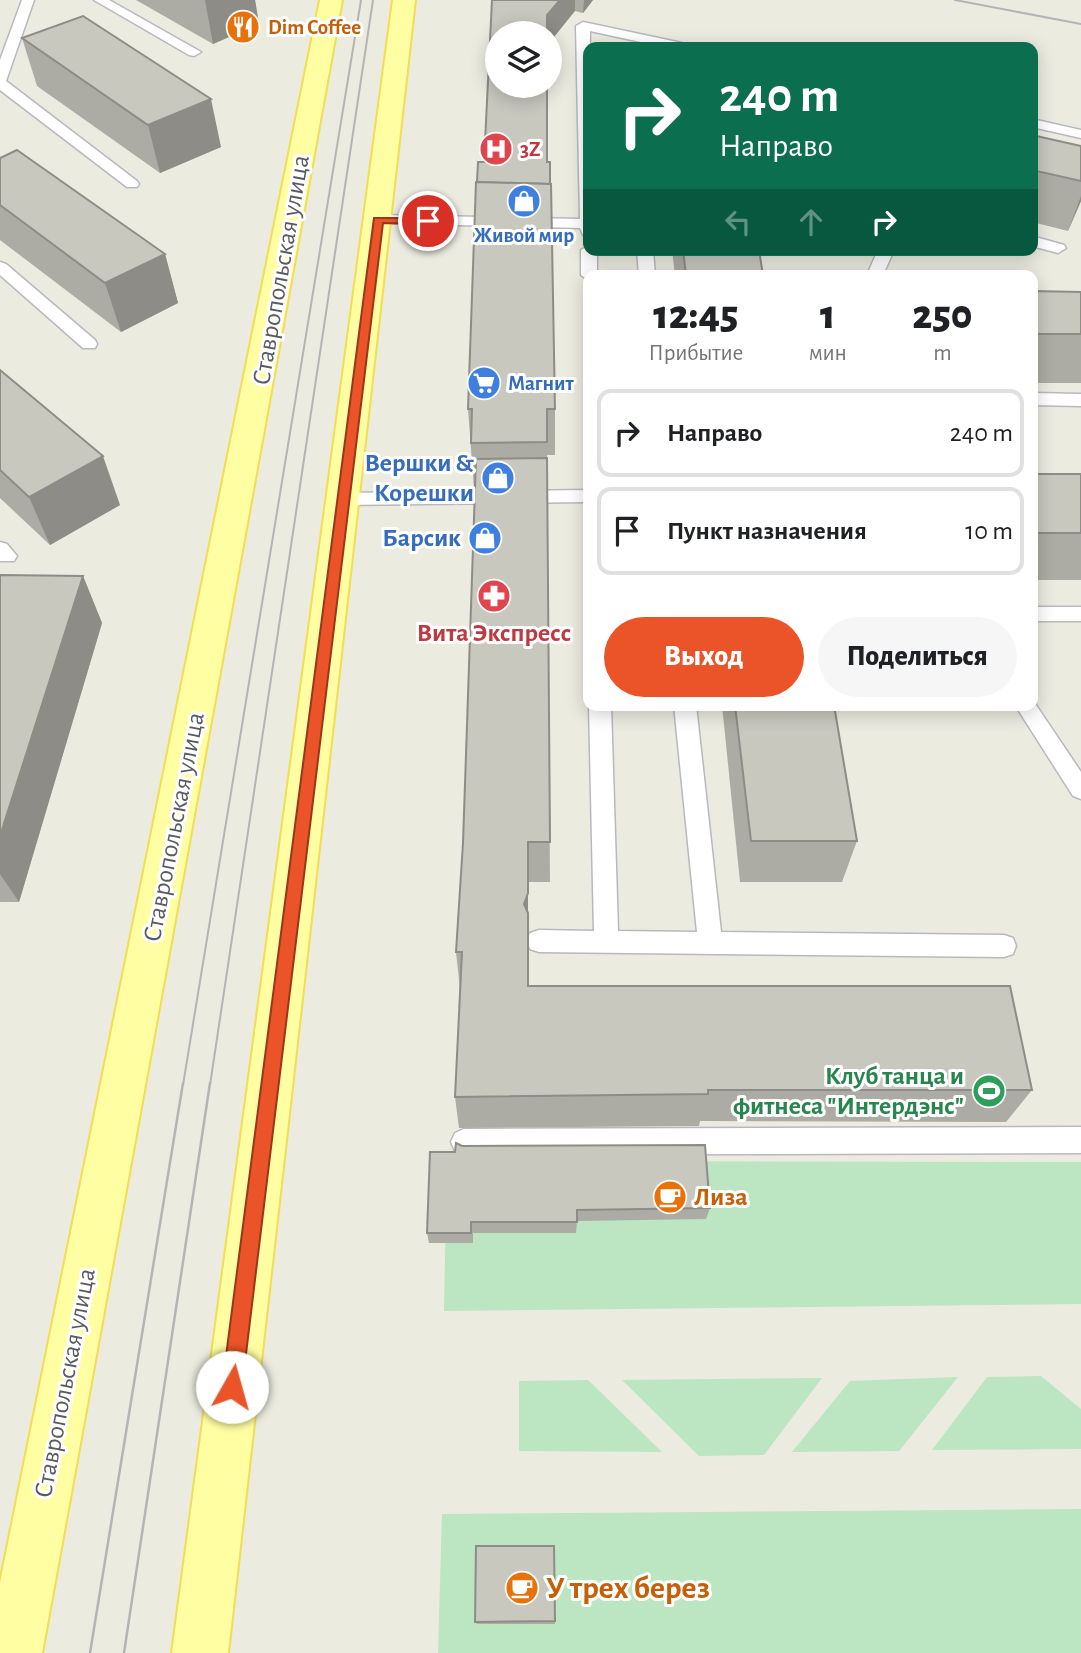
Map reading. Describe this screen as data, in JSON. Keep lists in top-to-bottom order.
{
  "streets": {
    "main road": ["Ставропольская улица"]
  },
  "places": {
    "restaurant": ["Dim Coffee"],
    "hospital": ["3Z"],
    "shop": ["Живой мир", "Вершки & Корешки", "Барсик"],
    "supermarket": ["Магнит"],
    "pharmacy": ["Вита Экспресс"],
    "sports": ["Клуб танца и фитнеса \"Интердэнс\""],
    "cafe": ["Лиза", "У трех берез"]
  },
  "page": {
    "turn": ["240 m", "Направо"],
    "eta": [
      "12:45",
      "Прибытие",
      "1",
      "мин",
      "250",
      "m"
    ],
    "list": [
      {
        "name": "Направо",
        "value": "240 m"
      },
      {
        "name": "Пункт назначения",
        "value": "10 m"
      }
    ],
    "buttons": ["Выход", "Поделиться"]
  }
}
